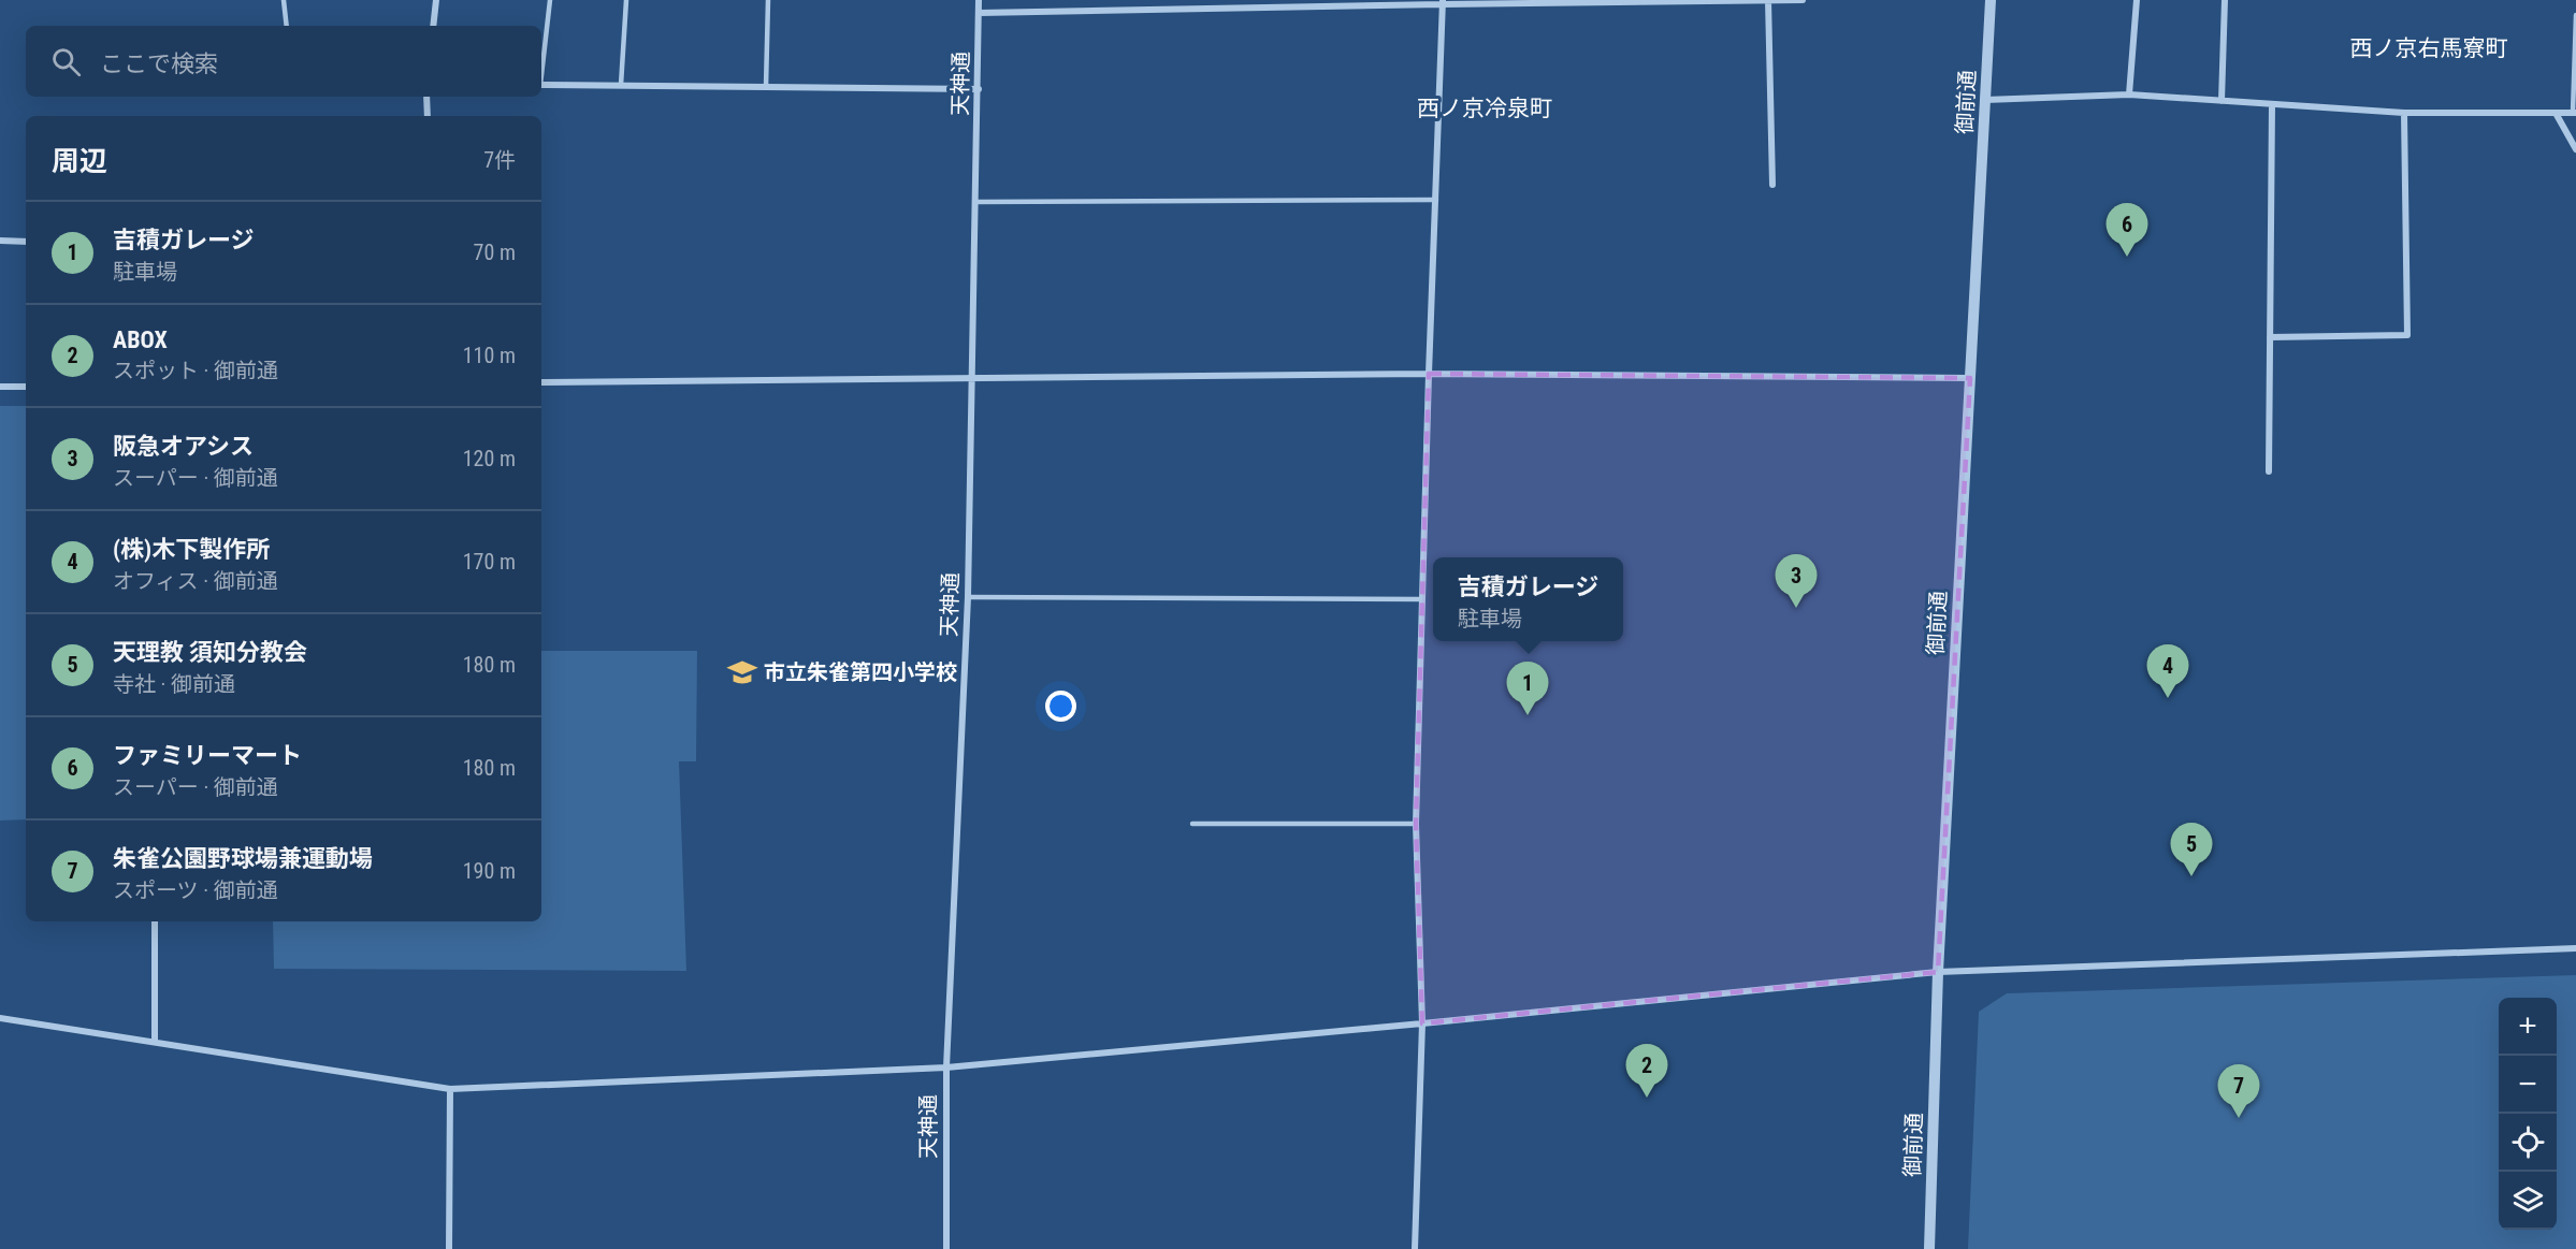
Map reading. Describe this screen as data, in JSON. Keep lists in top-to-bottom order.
{
  "streets": {
    "street": ["天神通", "御前通"]
  },
  "districts": ["西ノ京右馬寮町", "西ノ京冷泉町"],
  "places": {
    "school or university": ["市立朱雀第四小学校"]
  },
  "page": {
    "search": "ここで検索",
    "heading": ["周辺", "7件"],
    "list": [
      {
        "mark": "1",
        "name": "吉積ガレージ",
        "note": "駐車場",
        "value": "70 m"
      },
      {
        "mark": "2",
        "name": "ABOX",
        "note": "スポット · 御前通",
        "value": "110 m"
      },
      {
        "mark": "3",
        "name": "阪急オアシス",
        "note": "スーパー · 御前通",
        "value": "120 m"
      },
      {
        "mark": "4",
        "name": "(株)木下製作所",
        "note": "オフィス · 御前通",
        "value": "170 m"
      },
      {
        "mark": "5",
        "name": "天理教 須知分教会",
        "note": "寺社 · 御前通",
        "value": "180 m"
      },
      {
        "mark": "6",
        "name": "ファミリーマート",
        "note": "スーパー · 御前通",
        "value": "180 m"
      },
      {
        "mark": "7",
        "name": "朱雀公園野球場兼運動場",
        "note": "スポーツ · 御前通",
        "value": "190 m"
      }
    ],
    "pins": [
      "6",
      "3",
      "4",
      "1",
      "5",
      "2",
      "7"
    ],
    "popup": ["吉積ガレージ", "駐車場"],
    "map_buttons": ["+", "−"]
  }
}
